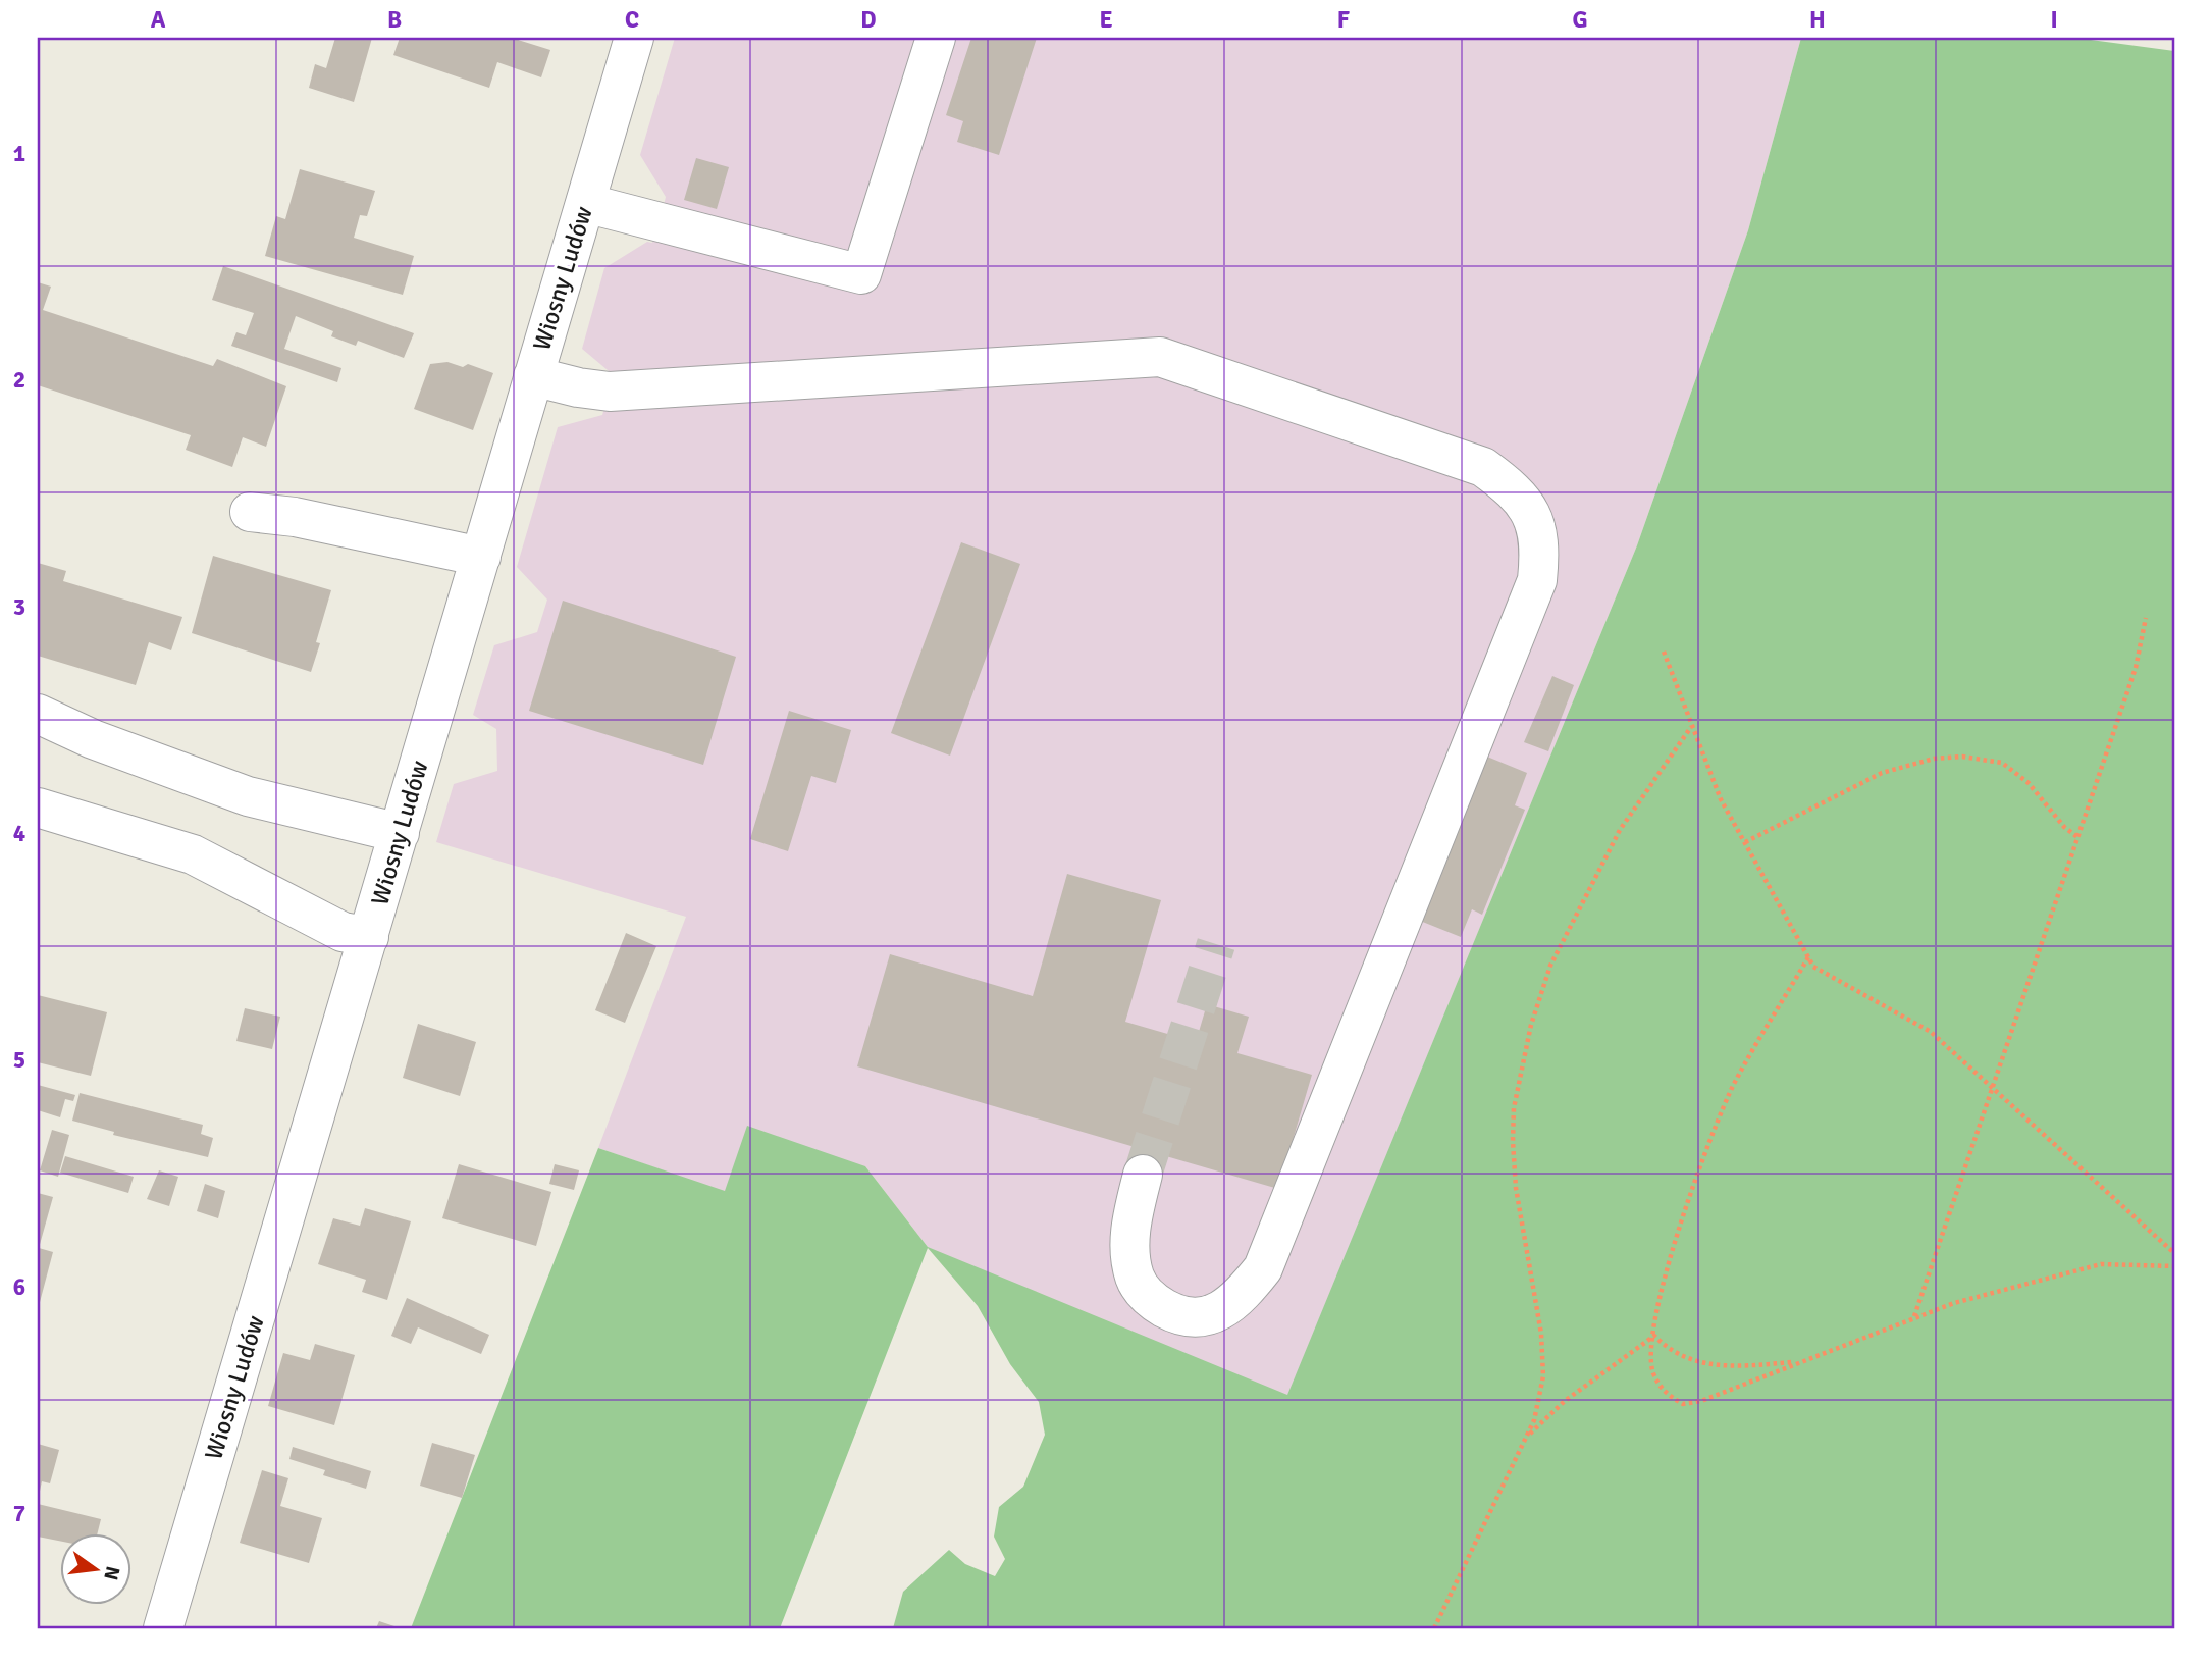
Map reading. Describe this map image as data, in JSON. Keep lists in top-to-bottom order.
{
  "streets": {
    "street": ["Wiosny Ludów"]
  },
  "north": "right",
  "grid": {
    "columns": [
      "A",
      "B",
      "C",
      "D",
      "E",
      "F",
      "G",
      "H",
      "I"
    ],
    "rows": [
      "1",
      "2",
      "3",
      "4",
      "5",
      "6",
      "7"
    ]
  }
}
